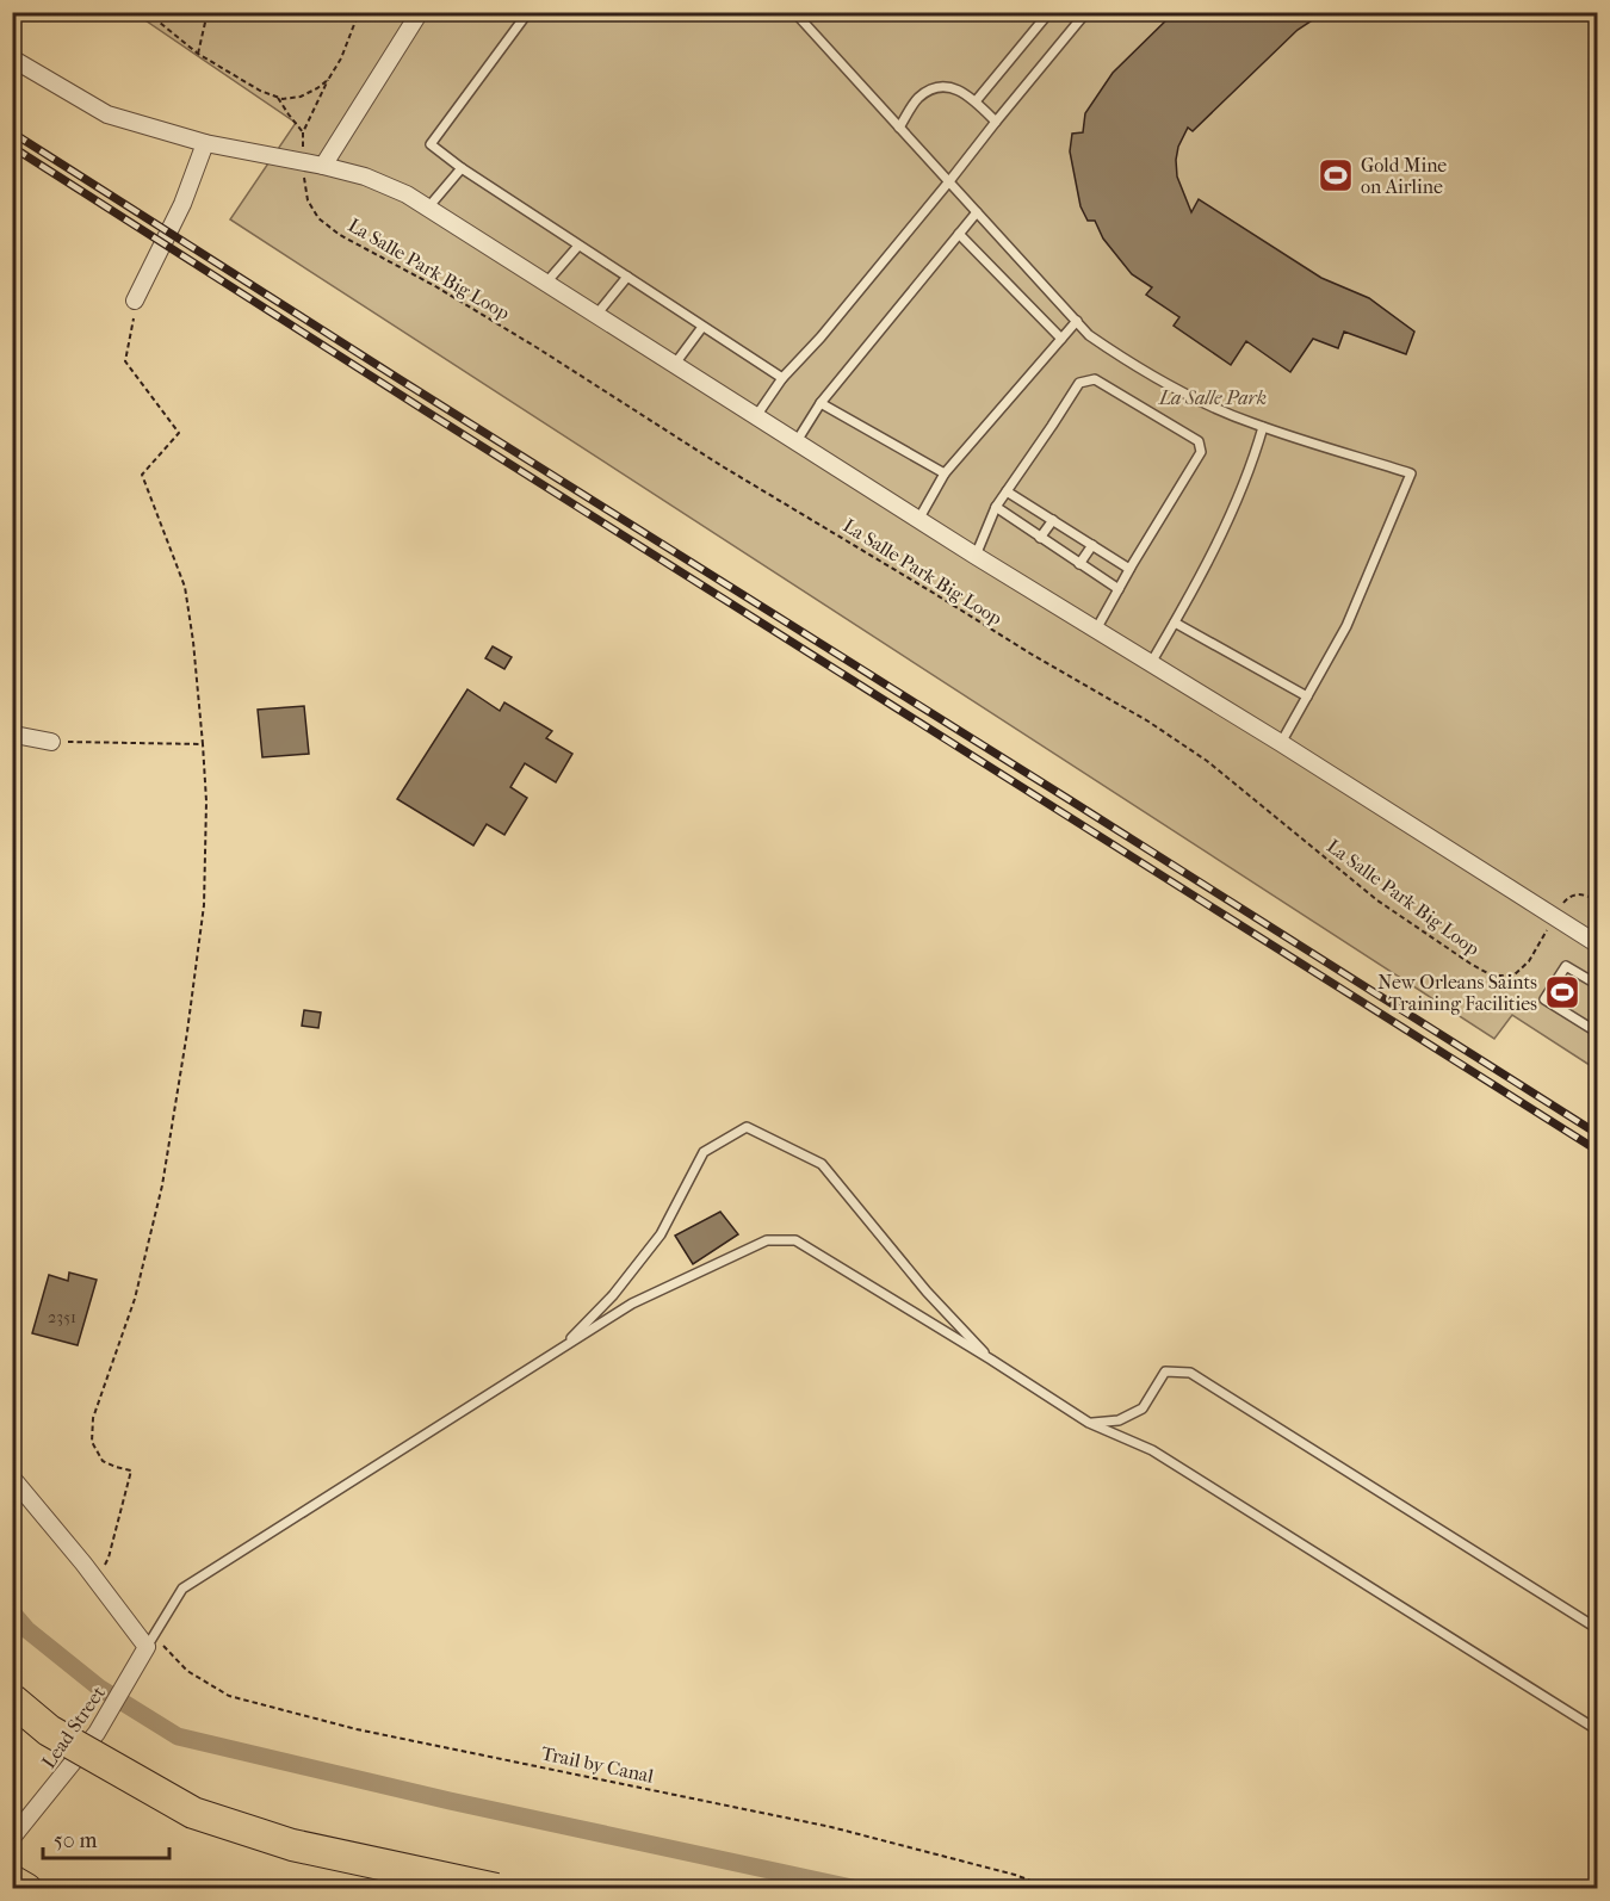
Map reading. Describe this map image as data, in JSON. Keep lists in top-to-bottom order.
{
  "streets": {
    "street": ["Lead Street"],
    "path": ["La Salle Park Big Loop", "Trail by Canal"]
  },
  "crossings": [
    ["Lead Street", "Trail by Canal"]
  ],
  "parks": ["La Salle Park"],
  "places": {
    "sports": ["Gold Mine on Airline", "New Orleans Saints Training Facilities"]
  },
  "house_numbers": ["2351"],
  "scale_bar": "50 m"
}
